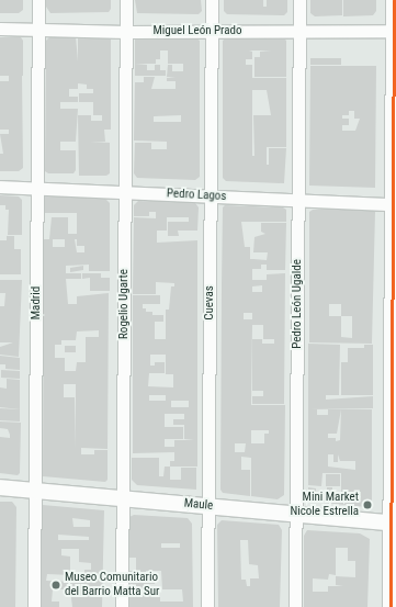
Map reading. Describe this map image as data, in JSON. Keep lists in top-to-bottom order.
{
  "streets": {
    "street": [
      "Miguel León Prado",
      "Pedro Lagos",
      "Madrid",
      "Cuevas",
      "Rogelio Ugarte",
      "Pedro León Ugalde",
      "Maule"
    ]
  },
  "crossings": [
    ["Miguel León Prado", "Madrid"],
    ["Miguel León Prado", "Cuevas"],
    ["Miguel León Prado", "Rogelio Ugarte"],
    ["Miguel León Prado", "Pedro León Ugalde"],
    ["Pedro Lagos", "Madrid"],
    ["Pedro Lagos", "Cuevas"],
    ["Pedro Lagos", "Rogelio Ugarte"],
    ["Pedro Lagos", "Pedro León Ugalde"],
    ["Madrid", "Maule"],
    ["Cuevas", "Maule"],
    ["Rogelio Ugarte", "Maule"],
    ["Pedro León Ugalde", "Maule"]
  ],
  "places": ["Mini Market Nicole Estrella", "Museo Comunitario del Barrio Matta Sur"]
}
